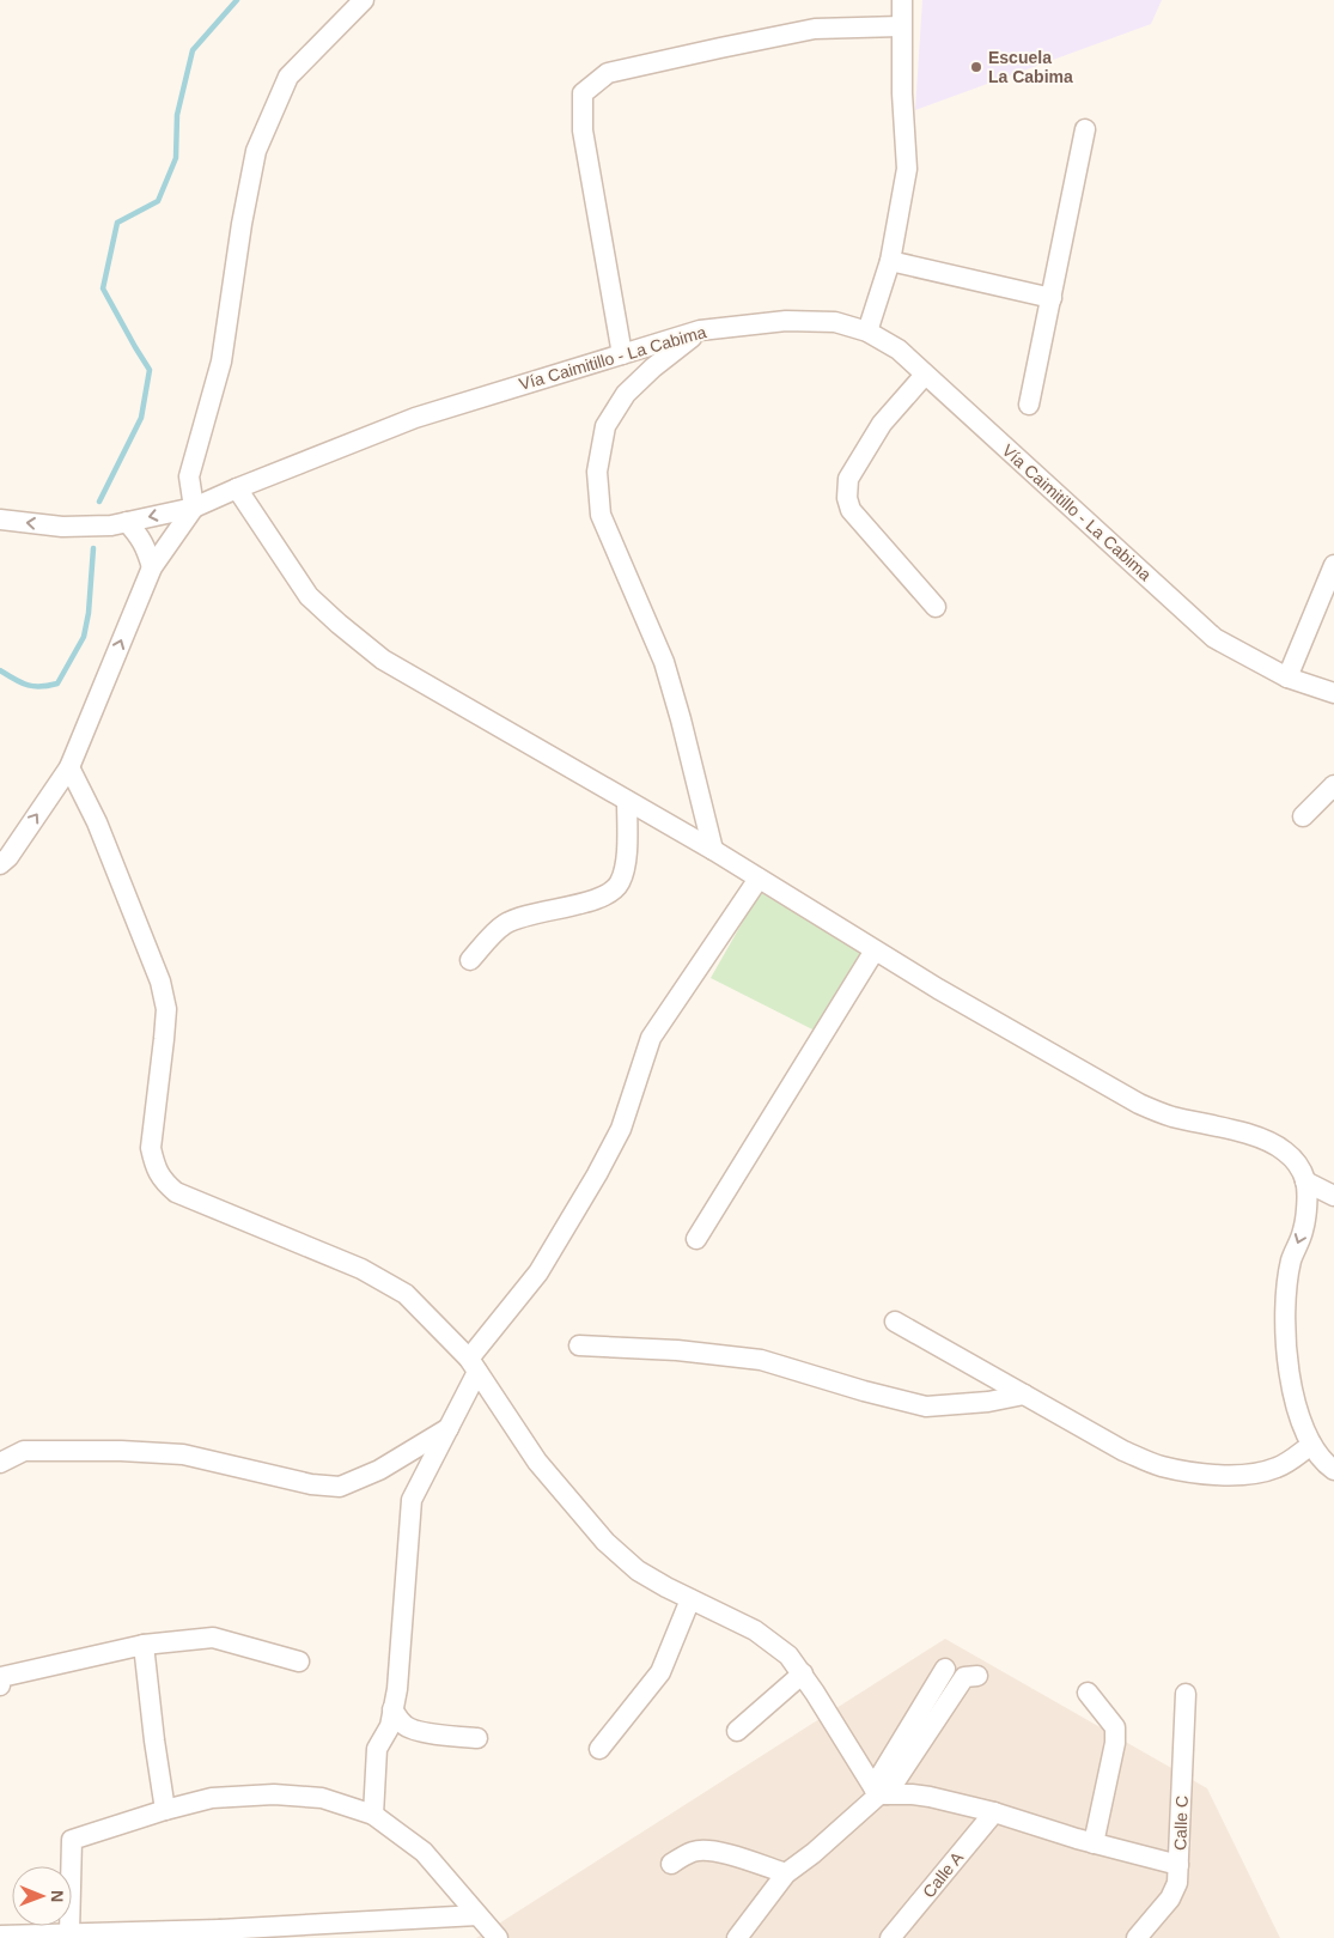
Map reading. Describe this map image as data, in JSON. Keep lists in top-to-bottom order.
{
  "streets": {
    "street": ["Vía Caimitillo - La Cabima", "Calle C", "Calle A"]
  },
  "places": ["Escuela La Cabima"],
  "north": "right"
}
